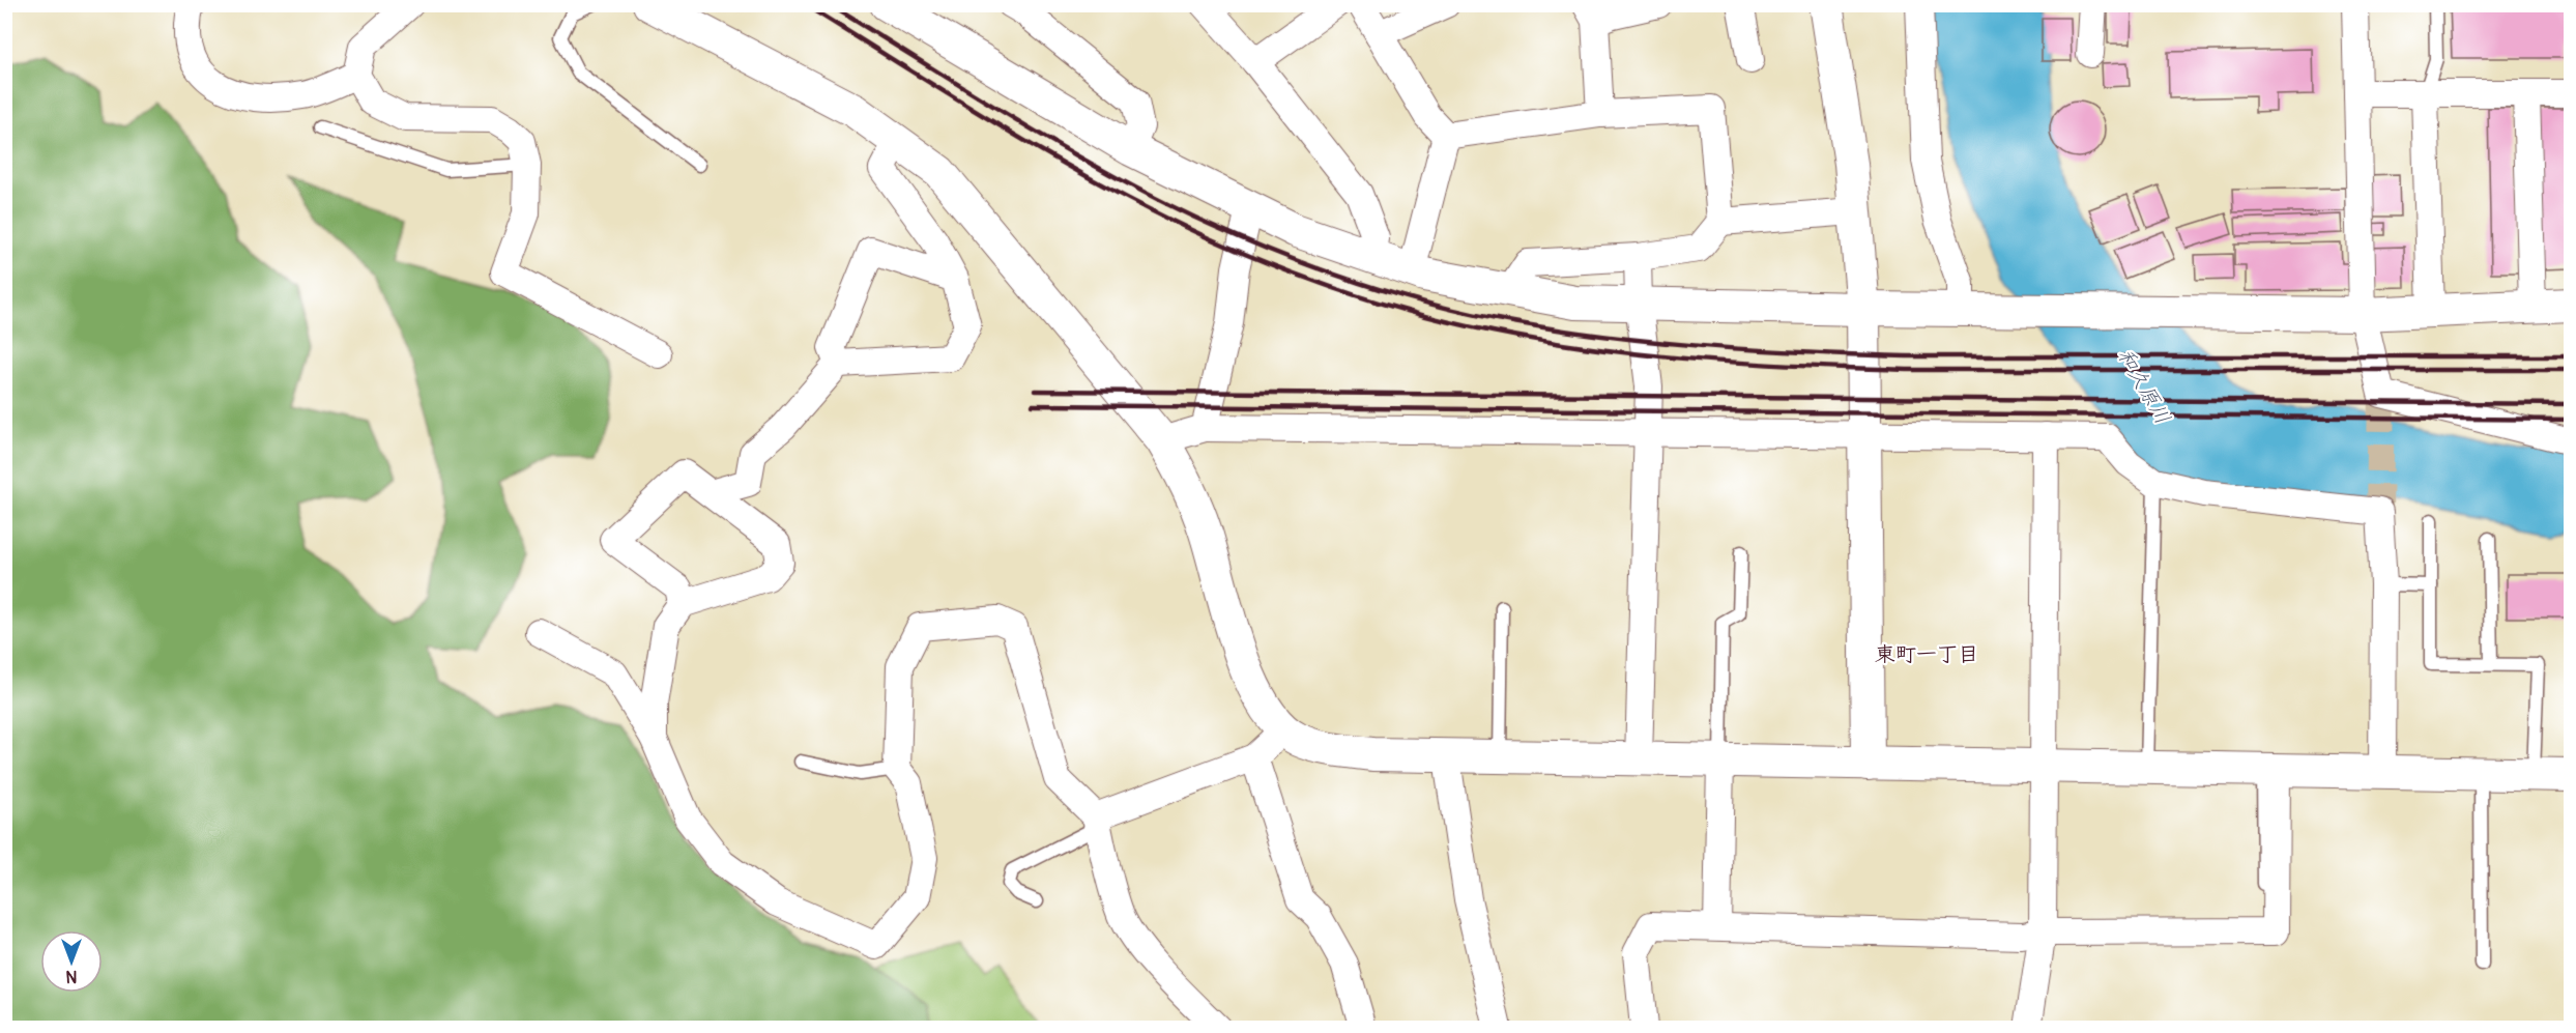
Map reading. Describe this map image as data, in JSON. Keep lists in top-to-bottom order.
{
  "districts": ["東町一丁目"],
  "water": ["和久原川"],
  "north": "bottom"
}
